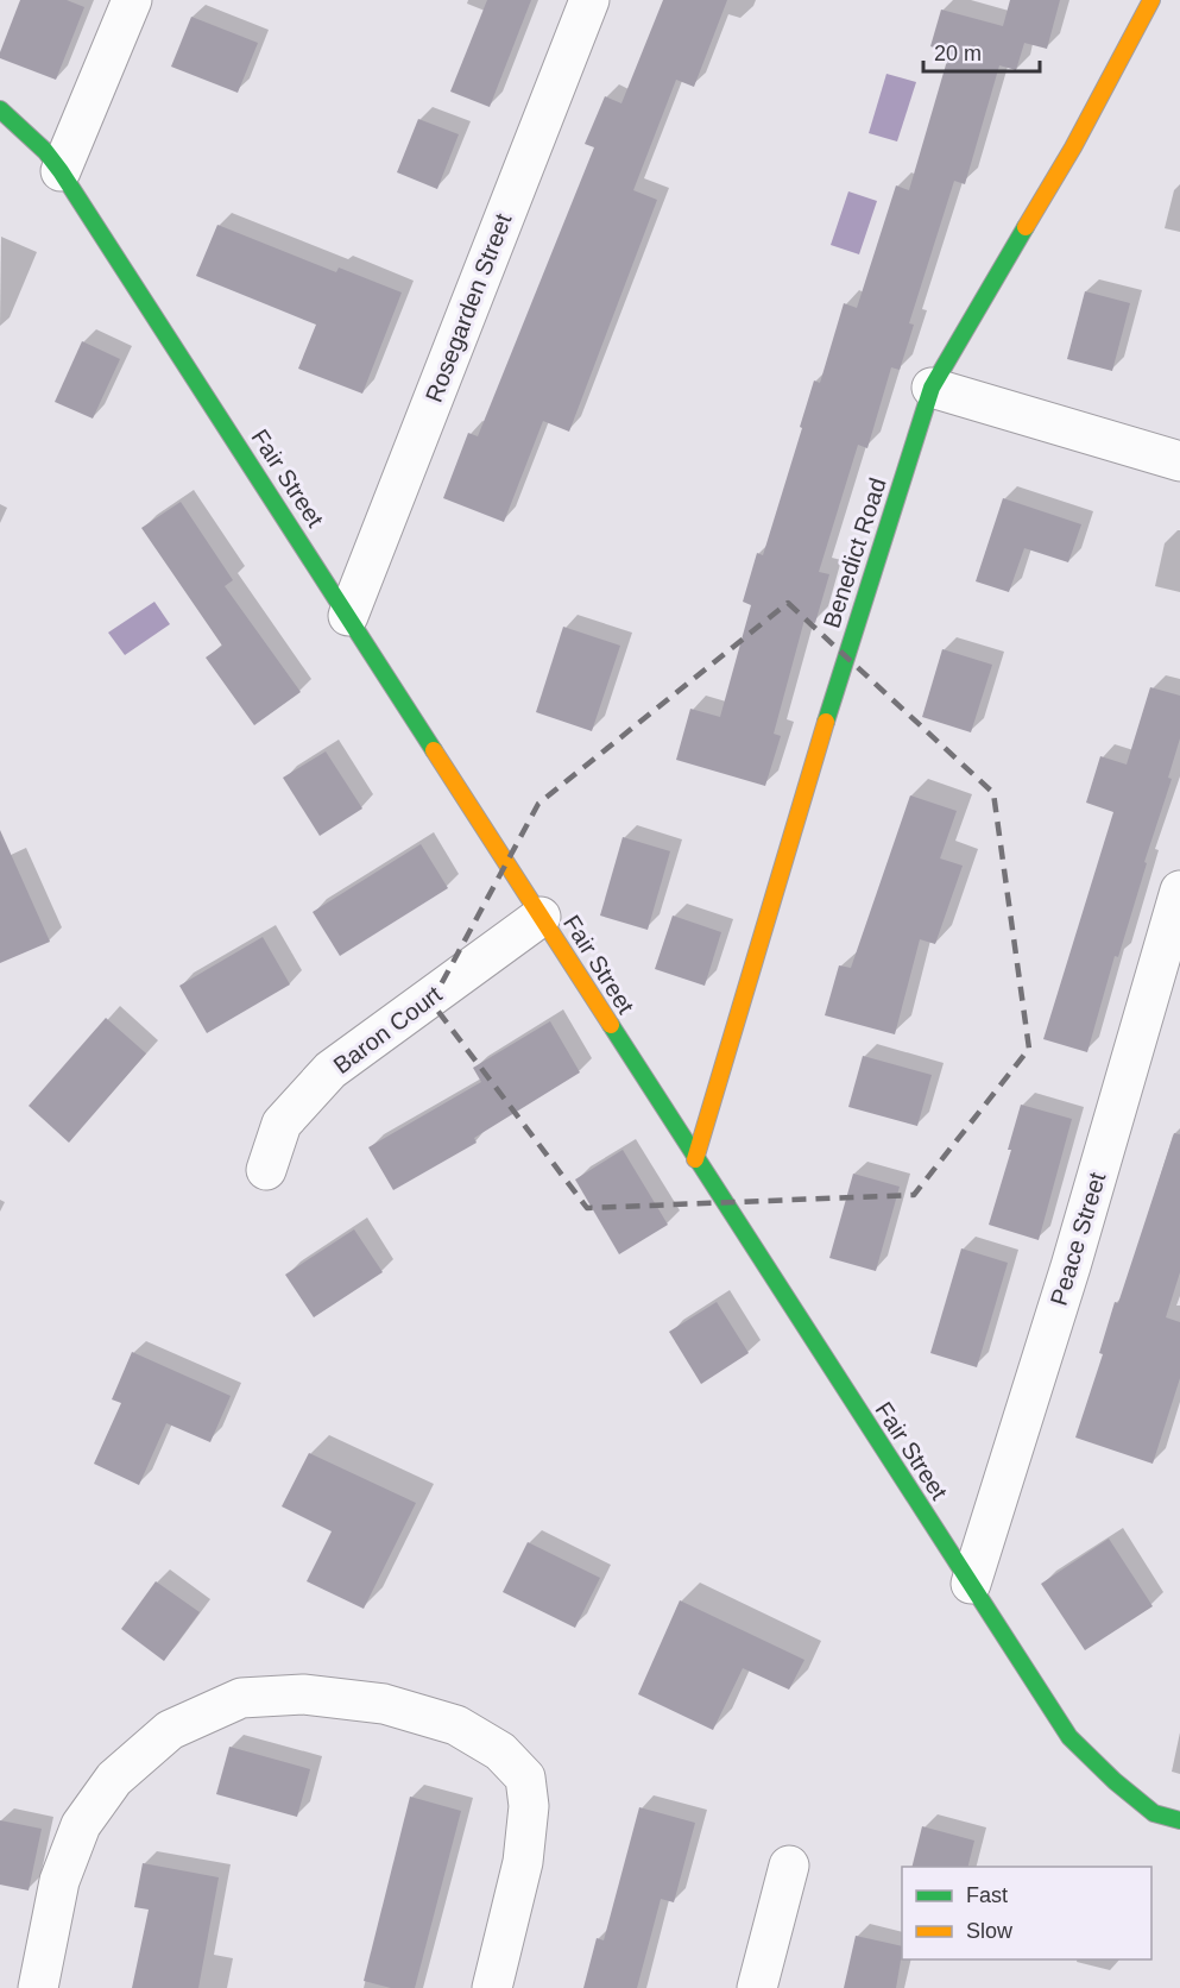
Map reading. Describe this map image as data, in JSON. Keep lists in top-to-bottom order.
{
  "streets": {
    "street": [
      "Rosegarden Street",
      "Fair Street",
      "Benedict Road",
      "Baron Court",
      "Peace Street"
    ]
  },
  "crossings": [
    ["Rosegarden Street", "Fair Street"],
    ["Fair Street", "Benedict Road"],
    ["Fair Street", "Baron Court"],
    ["Fair Street", "Peace Street"]
  ],
  "legend": ["Fast", "Slow"],
  "scale_bar": "20 m"
}
